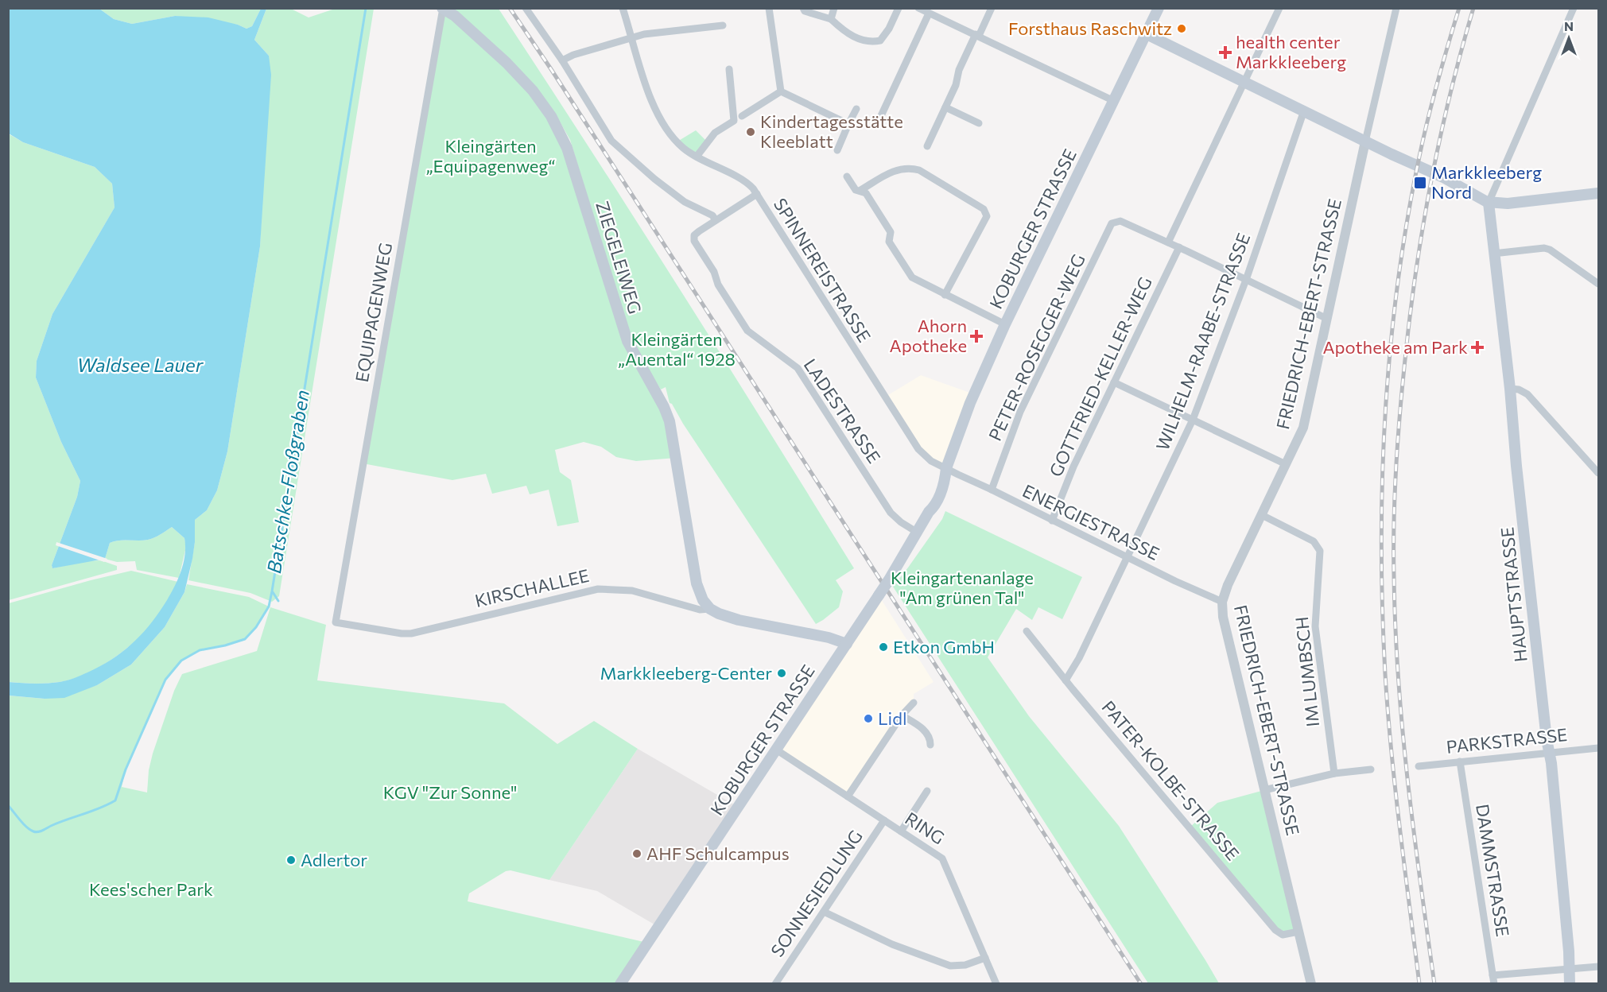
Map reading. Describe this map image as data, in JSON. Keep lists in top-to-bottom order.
{
  "streets": {
    "main road": [
      "KOBURGER STRASSE",
      "ZIEGELEIWEG",
      "KIRSCHALLEE",
      "HAUPTSTRASSE"
    ],
    "street": [
      "SPINNEREISTRASSE",
      "EQUIPAGENWEG",
      "FRIEDRICH-EBERT-STRASSE",
      "WILHELM-RAABE-STRASSE",
      "PETER-ROSEGGER-WEG",
      "GOTTFRIED-KELLER-WEG",
      "LADESTRASSE",
      "ENERGIESTRASSE",
      "IM LUMBSCH",
      "PARKSTRASSE",
      "PATER-KOLBE-STRASSE",
      "RING",
      "DAMMSTRASSE",
      "SONNESIEDLUNG"
    ]
  },
  "crossings": [
    ["KOBURGER STRASSE", "SPINNEREISTRASSE"],
    ["KOBURGER STRASSE", "LADESTRASSE"],
    ["KOBURGER STRASSE", "ENERGIESTRASSE"],
    ["KOBURGER STRASSE", "KIRSCHALLEE"],
    ["KOBURGER STRASSE", "RING"],
    ["ZIEGELEIWEG", "EQUIPAGENWEG"],
    ["ZIEGELEIWEG", "KIRSCHALLEE"],
    ["SPINNEREISTRASSE", "LADESTRASSE"],
    ["SPINNEREISTRASSE", "ENERGIESTRASSE"],
    ["EQUIPAGENWEG", "KIRSCHALLEE"],
    ["FRIEDRICH-EBERT-STRASSE", "ENERGIESTRASSE"],
    ["FRIEDRICH-EBERT-STRASSE", "IM LUMBSCH"],
    ["FRIEDRICH-EBERT-STRASSE", "PATER-KOLBE-STRASSE"],
    ["WILHELM-RAABE-STRASSE", "ENERGIESTRASSE"],
    ["WILHELM-RAABE-STRASSE", "PATER-KOLBE-STRASSE"],
    ["PETER-ROSEGGER-WEG", "ENERGIESTRASSE"],
    ["GOTTFRIED-KELLER-WEG", "ENERGIESTRASSE"],
    ["HAUPTSTRASSE", "PARKSTRASSE"],
    ["PARKSTRASSE", "DAMMSTRASSE"],
    ["RING", "SONNESIEDLUNG"]
  ],
  "water": ["Waldsee Lauer", "Batschke‐Floßgraben"],
  "parks": [
    "Kleingärten „Equipagenweg“",
    "Kleingärten „Auental“ 1928",
    "Kleingartenanlage \"Am grünen Tal\"",
    "KGV \"Zur Sonne\"",
    "Kees'scher Park"
  ],
  "places": {
    "other": [
      "Forsthaus Raschwitz",
      "Kindertagesstätte Kleeblatt",
      "Etkon GmbH",
      "Markkleeberg-Center",
      "Lidl",
      "AHF Schulcampus",
      "Adlertor"
    ],
    "health": ["health center Markkleeberg", "Ahorn Apotheke", "Apotheke am Park"],
    "transit": ["Markkleeberg Nord"]
  },
  "north": "top"
}
